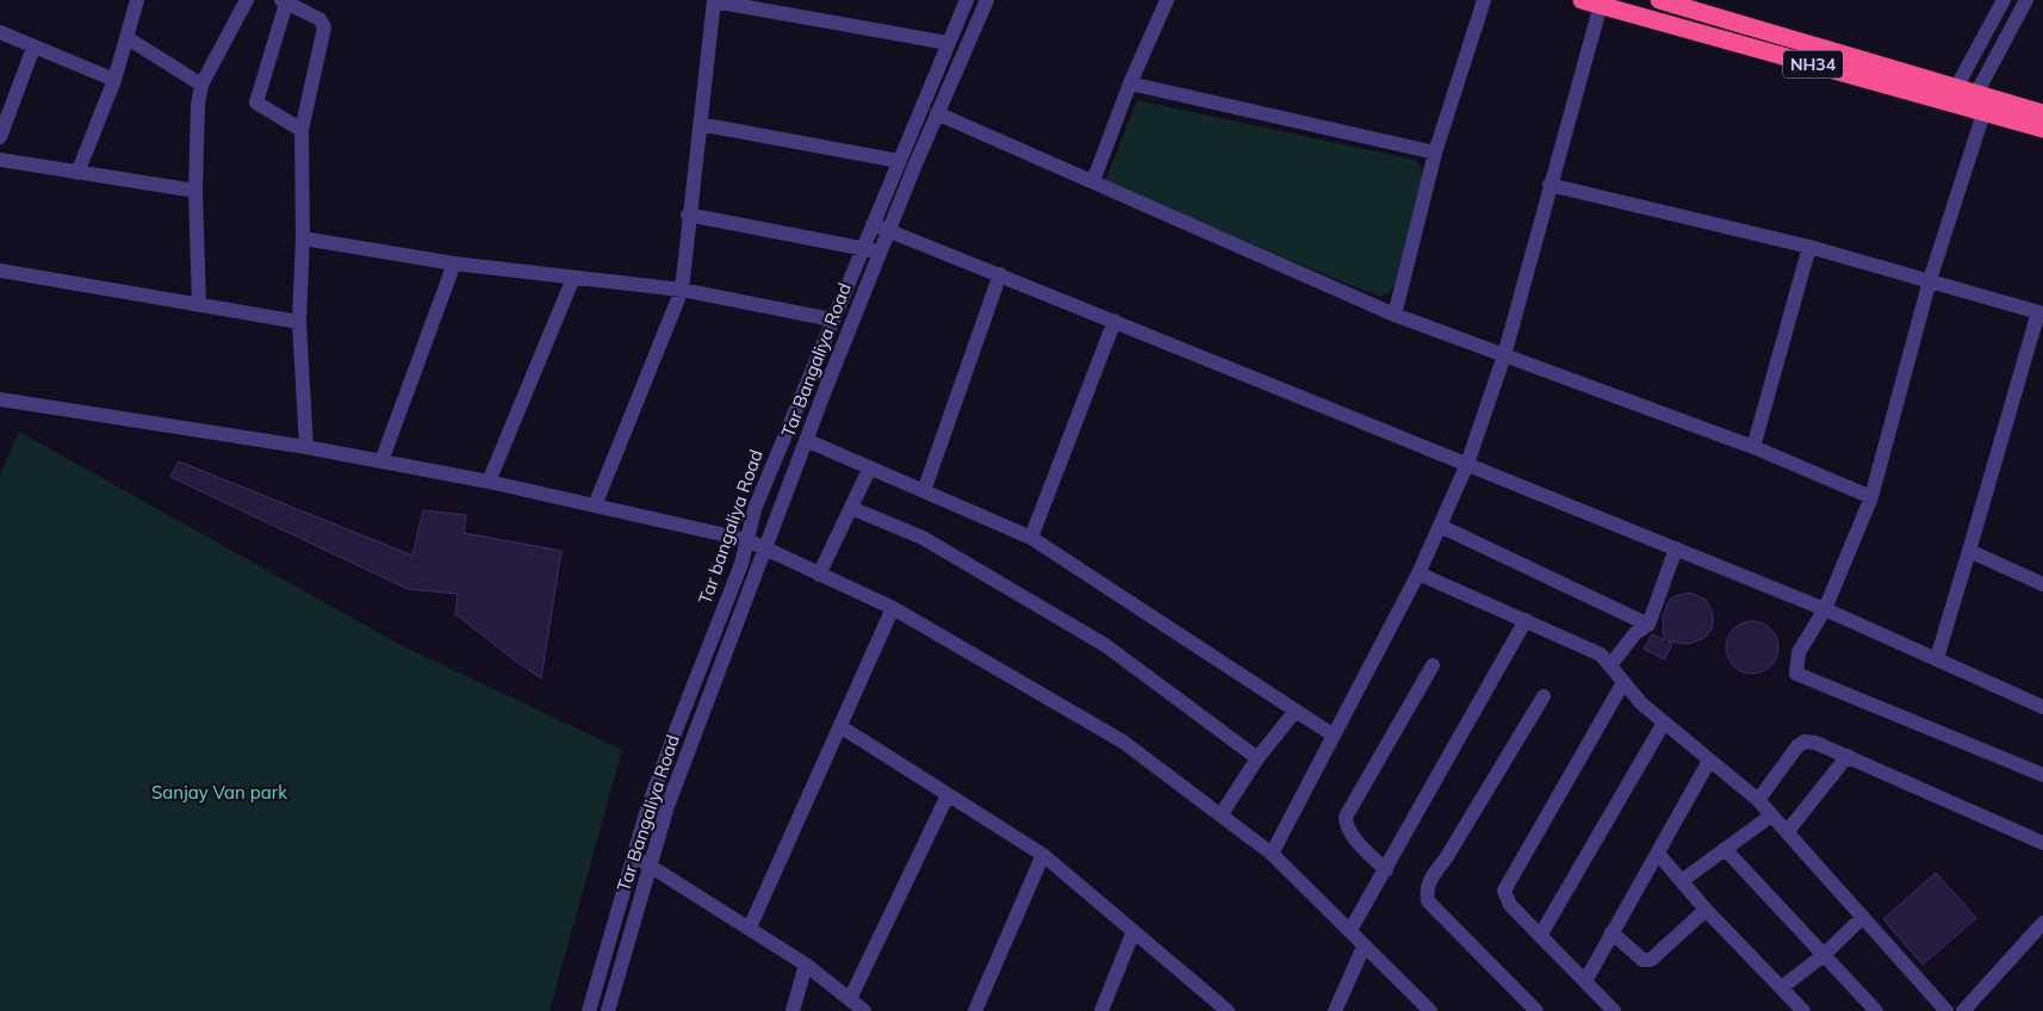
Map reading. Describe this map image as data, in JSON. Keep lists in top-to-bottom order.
{
  "streets": {
    "highway": ["NH34"],
    "street": ["Tar Bangaliya Road", "Tar bangaliya Road"]
  },
  "parks": ["Sanjay Van park"]
}
